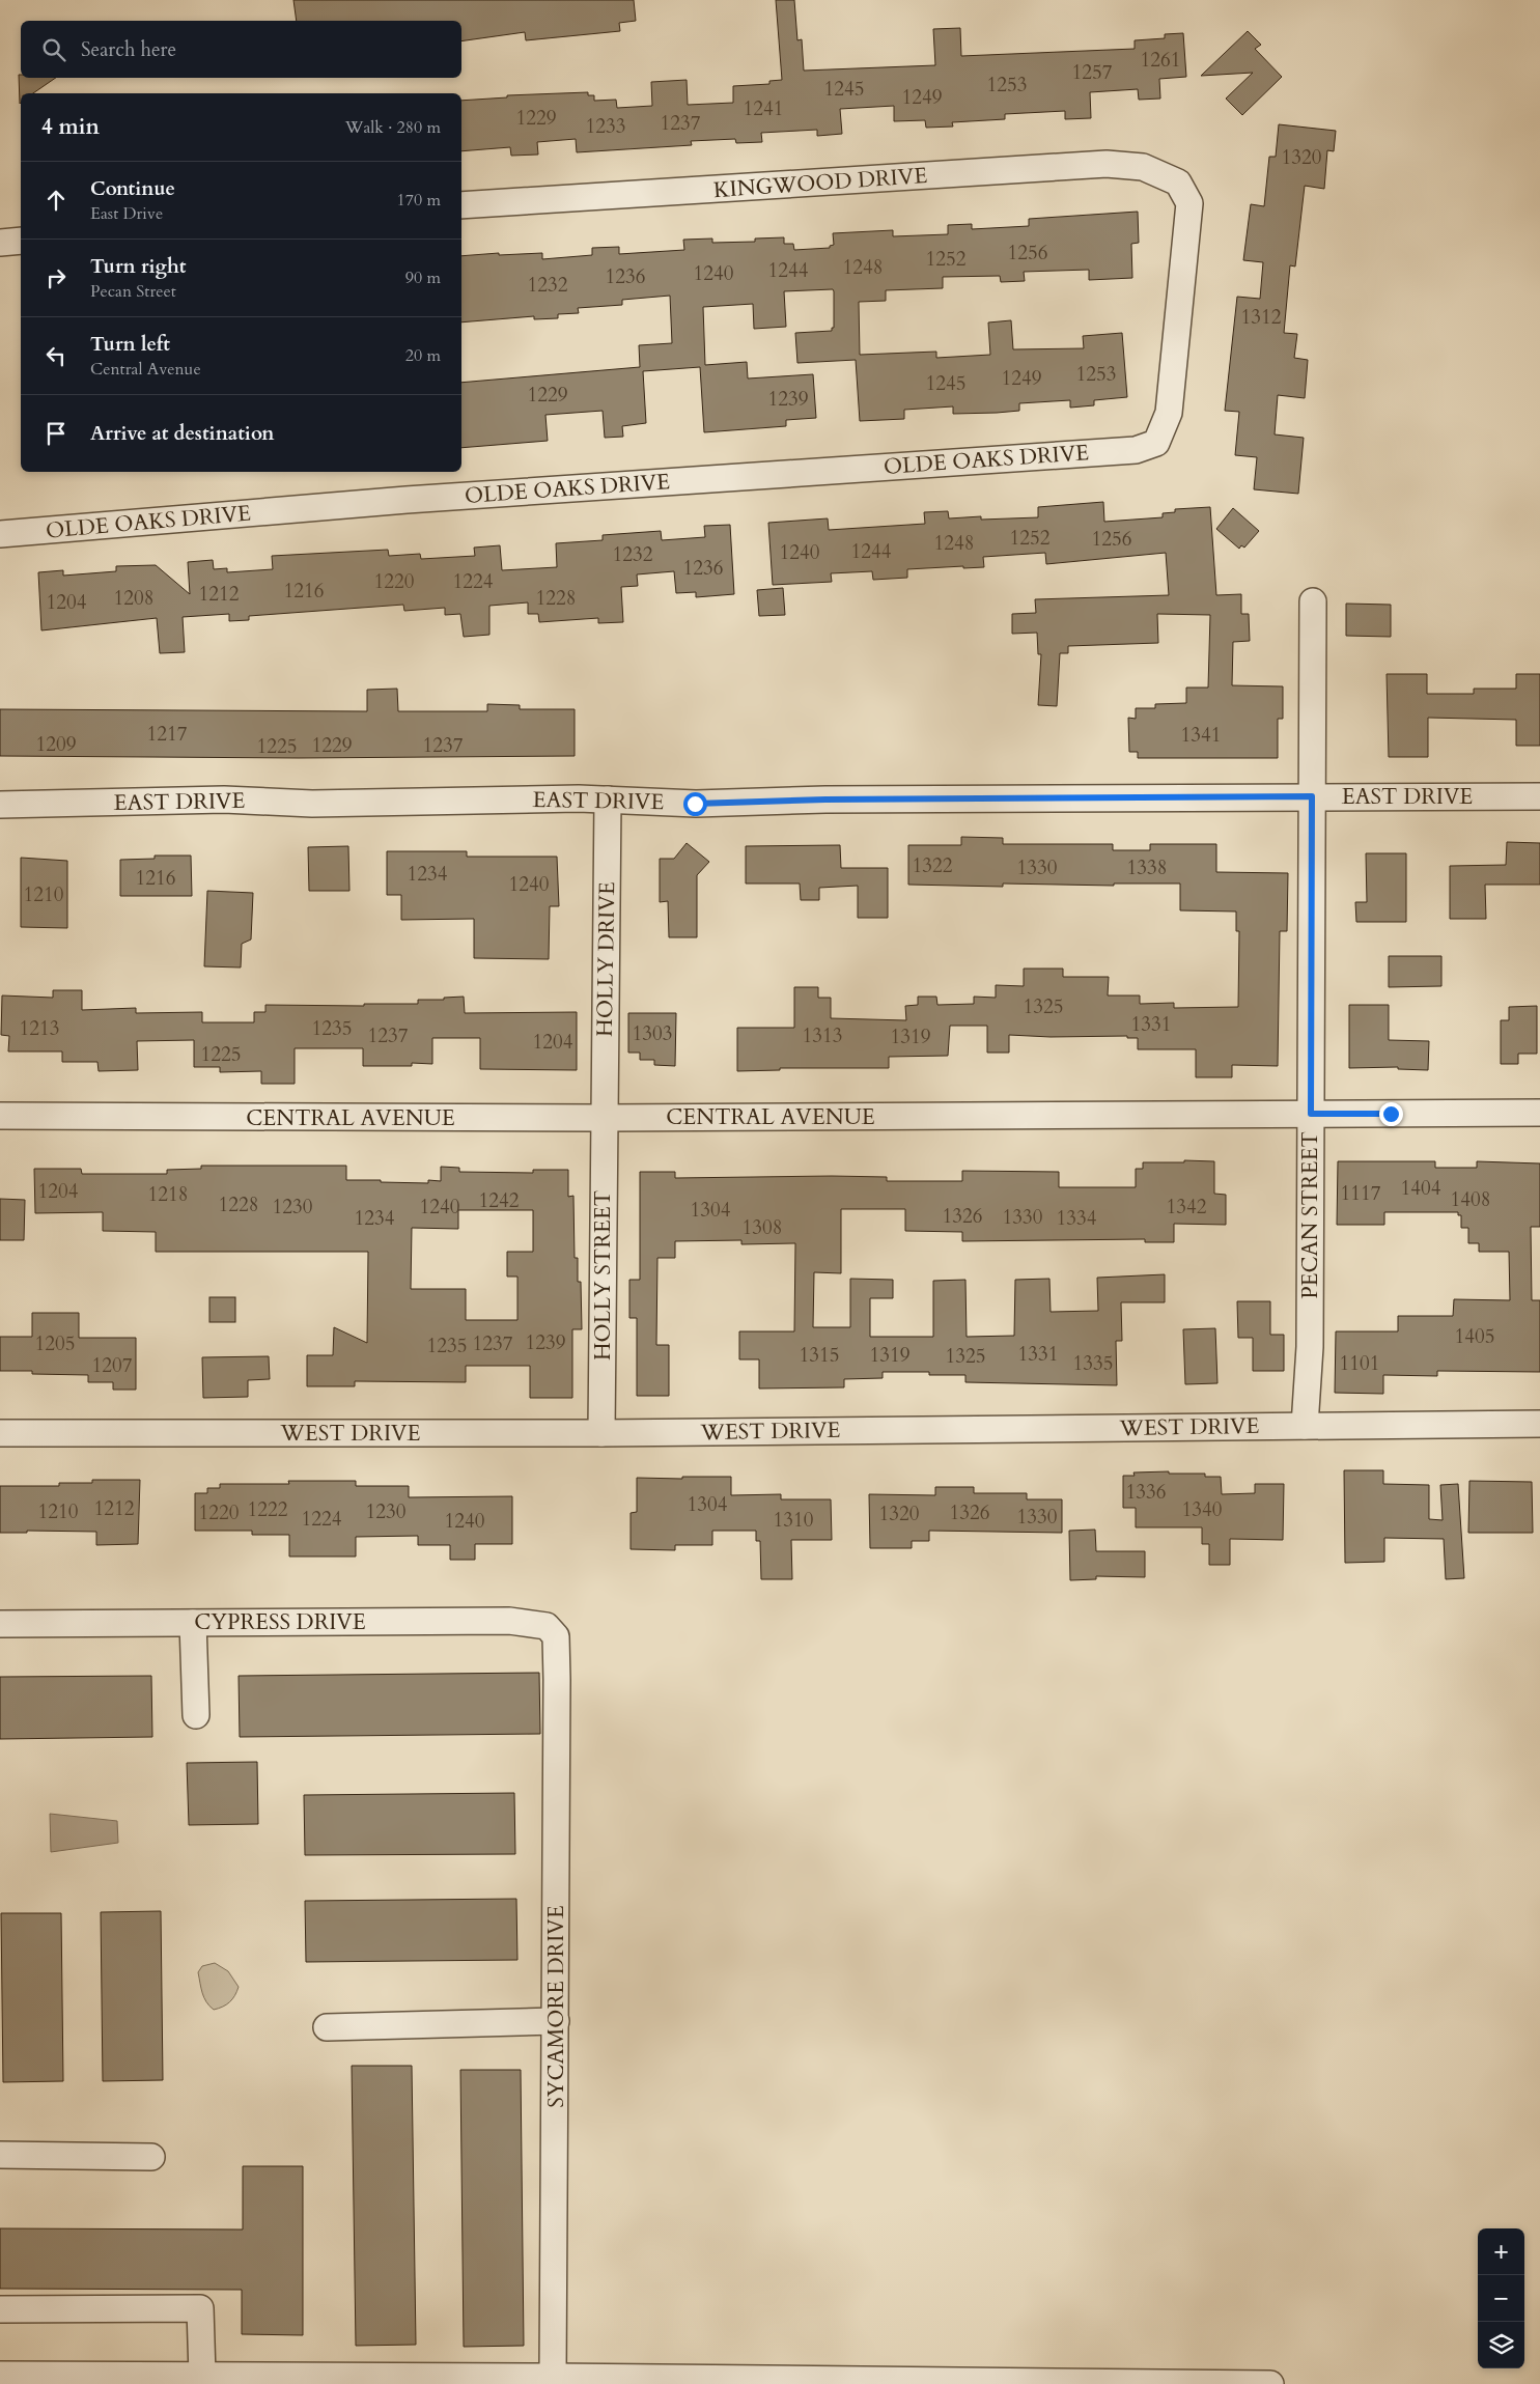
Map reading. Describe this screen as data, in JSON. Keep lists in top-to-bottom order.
{
  "streets": {
    "street": [
      "KINGWOOD DRIVE",
      "OLDE OAKS DRIVE",
      "EAST DRIVE",
      "HOLLY DRIVE",
      "CENTRAL AVENUE",
      "PECAN STREET",
      "HOLLY STREET",
      "WEST DRIVE",
      "CYPRESS DRIVE",
      "SYCAMORE DRIVE"
    ]
  },
  "crossings": [
    ["KINGWOOD DRIVE", "OLDE OAKS DRIVE"],
    ["EAST DRIVE", "HOLLY DRIVE"],
    ["EAST DRIVE", "PECAN STREET"],
    ["HOLLY DRIVE", "CENTRAL AVENUE"],
    ["HOLLY DRIVE", "HOLLY STREET"],
    ["CENTRAL AVENUE", "PECAN STREET"],
    ["CENTRAL AVENUE", "HOLLY STREET"],
    ["PECAN STREET", "WEST DRIVE"],
    ["HOLLY STREET", "WEST DRIVE"],
    ["CYPRESS DRIVE", "SYCAMORE DRIVE"]
  ],
  "house_numbers": [
    "1261",
    "1257",
    "1253",
    "1245",
    "1249",
    "1241",
    "1229",
    "1237",
    "1233",
    "1320",
    "1256",
    "1252",
    "1248",
    "1244",
    "1240",
    "1236",
    "1232",
    "1312",
    "1253",
    "1249",
    "1245",
    "1229",
    "1239",
    "1252",
    "1256",
    "1248",
    "1244",
    "1240",
    "1232",
    "1236",
    "1220",
    "1224",
    "1216",
    "1212",
    "1208",
    "1228",
    "1204",
    "1217",
    "1341",
    "1209",
    "1229",
    "1237",
    "1225",
    "1322",
    "1330",
    "1338",
    "1234",
    "1216",
    "1240",
    "1210",
    "1325",
    "1331",
    "1213",
    "1235",
    "1303",
    "1237",
    "1313",
    "1319",
    "1204",
    "1225",
    "1404",
    "1204",
    "1117",
    "1218",
    "1408",
    "1242",
    "1228",
    "1230",
    "1240",
    "1342",
    "1304",
    "1326",
    "1330",
    "1234",
    "1334",
    "1308",
    "1405",
    "1239",
    "1205",
    "1237",
    "1235",
    "1331",
    "1315",
    "1319",
    "1325",
    "1335",
    "1101",
    "1207",
    "1336",
    "1304",
    "1212",
    "1222",
    "1340",
    "1210",
    "1230",
    "1220",
    "1326",
    "1320",
    "1330",
    "1224",
    "1310",
    "1240"
  ],
  "page": {
    "search": "Search here",
    "heading": ["4 min", "Walk · 280 m"],
    "list": [
      ["Continue", "East Drive", "170 m"],
      ["Turn right", "Pecan Street", "90 m"],
      ["Turn left", "Central Avenue", "20 m"],
      "Arrive at destination"
    ],
    "map_buttons": ["+", "−"]
  }
}
